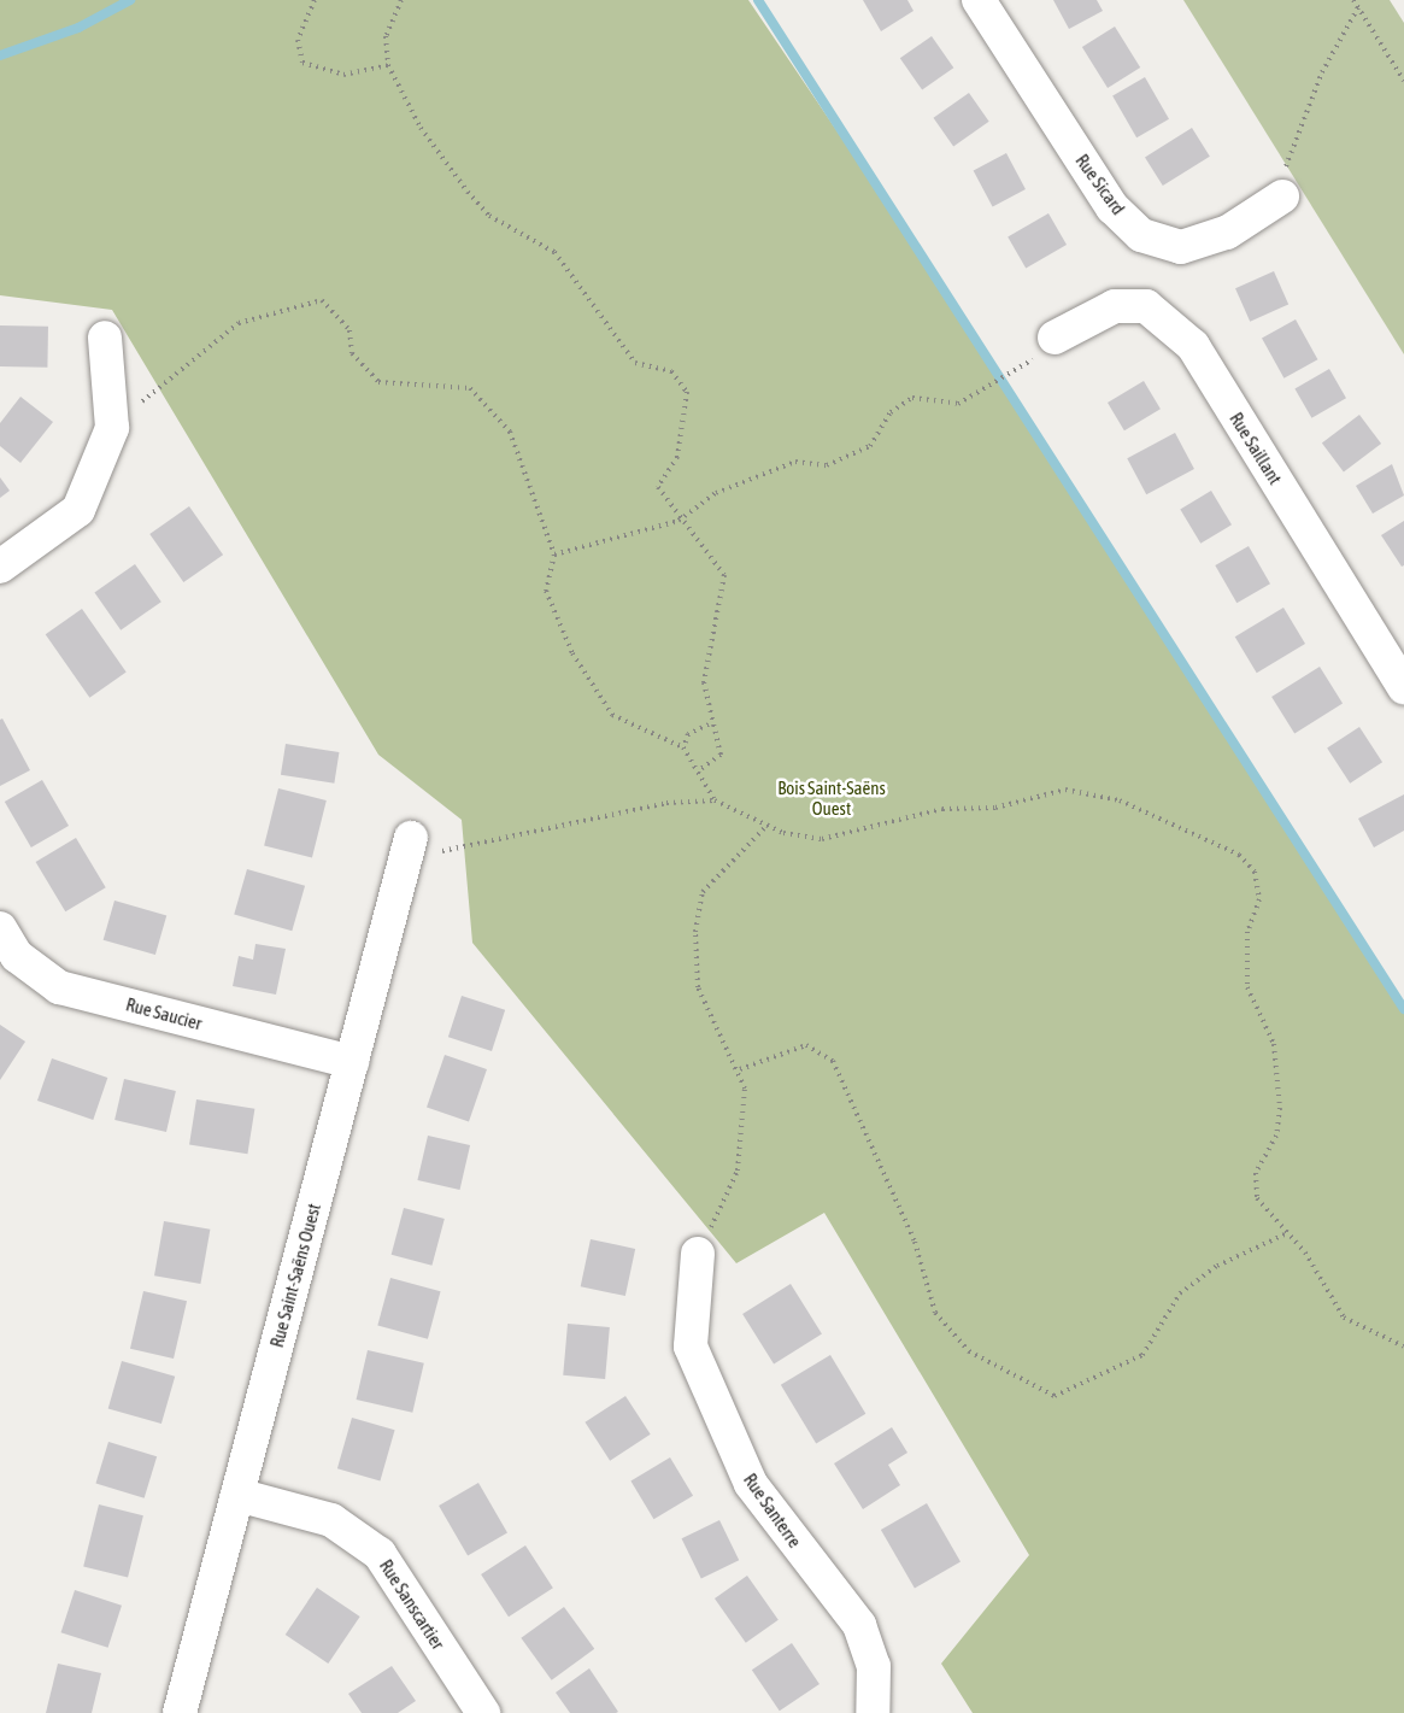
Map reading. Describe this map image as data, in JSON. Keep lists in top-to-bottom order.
{
  "streets": {
    "street": [
      "Rue Sicard",
      "Rue Saillant",
      "Rue Saucier",
      "Rue Saint-Saëns Ouest",
      "Rue Santerre",
      "Rue Sanscartier"
    ]
  },
  "crossings": [
    ["Rue Saucier", "Rue Saint-Saëns Ouest"],
    ["Rue Saint-Saëns Ouest", "Rue Sanscartier"]
  ],
  "parks": ["Bois Saint-Saëns Ouest"]
}
